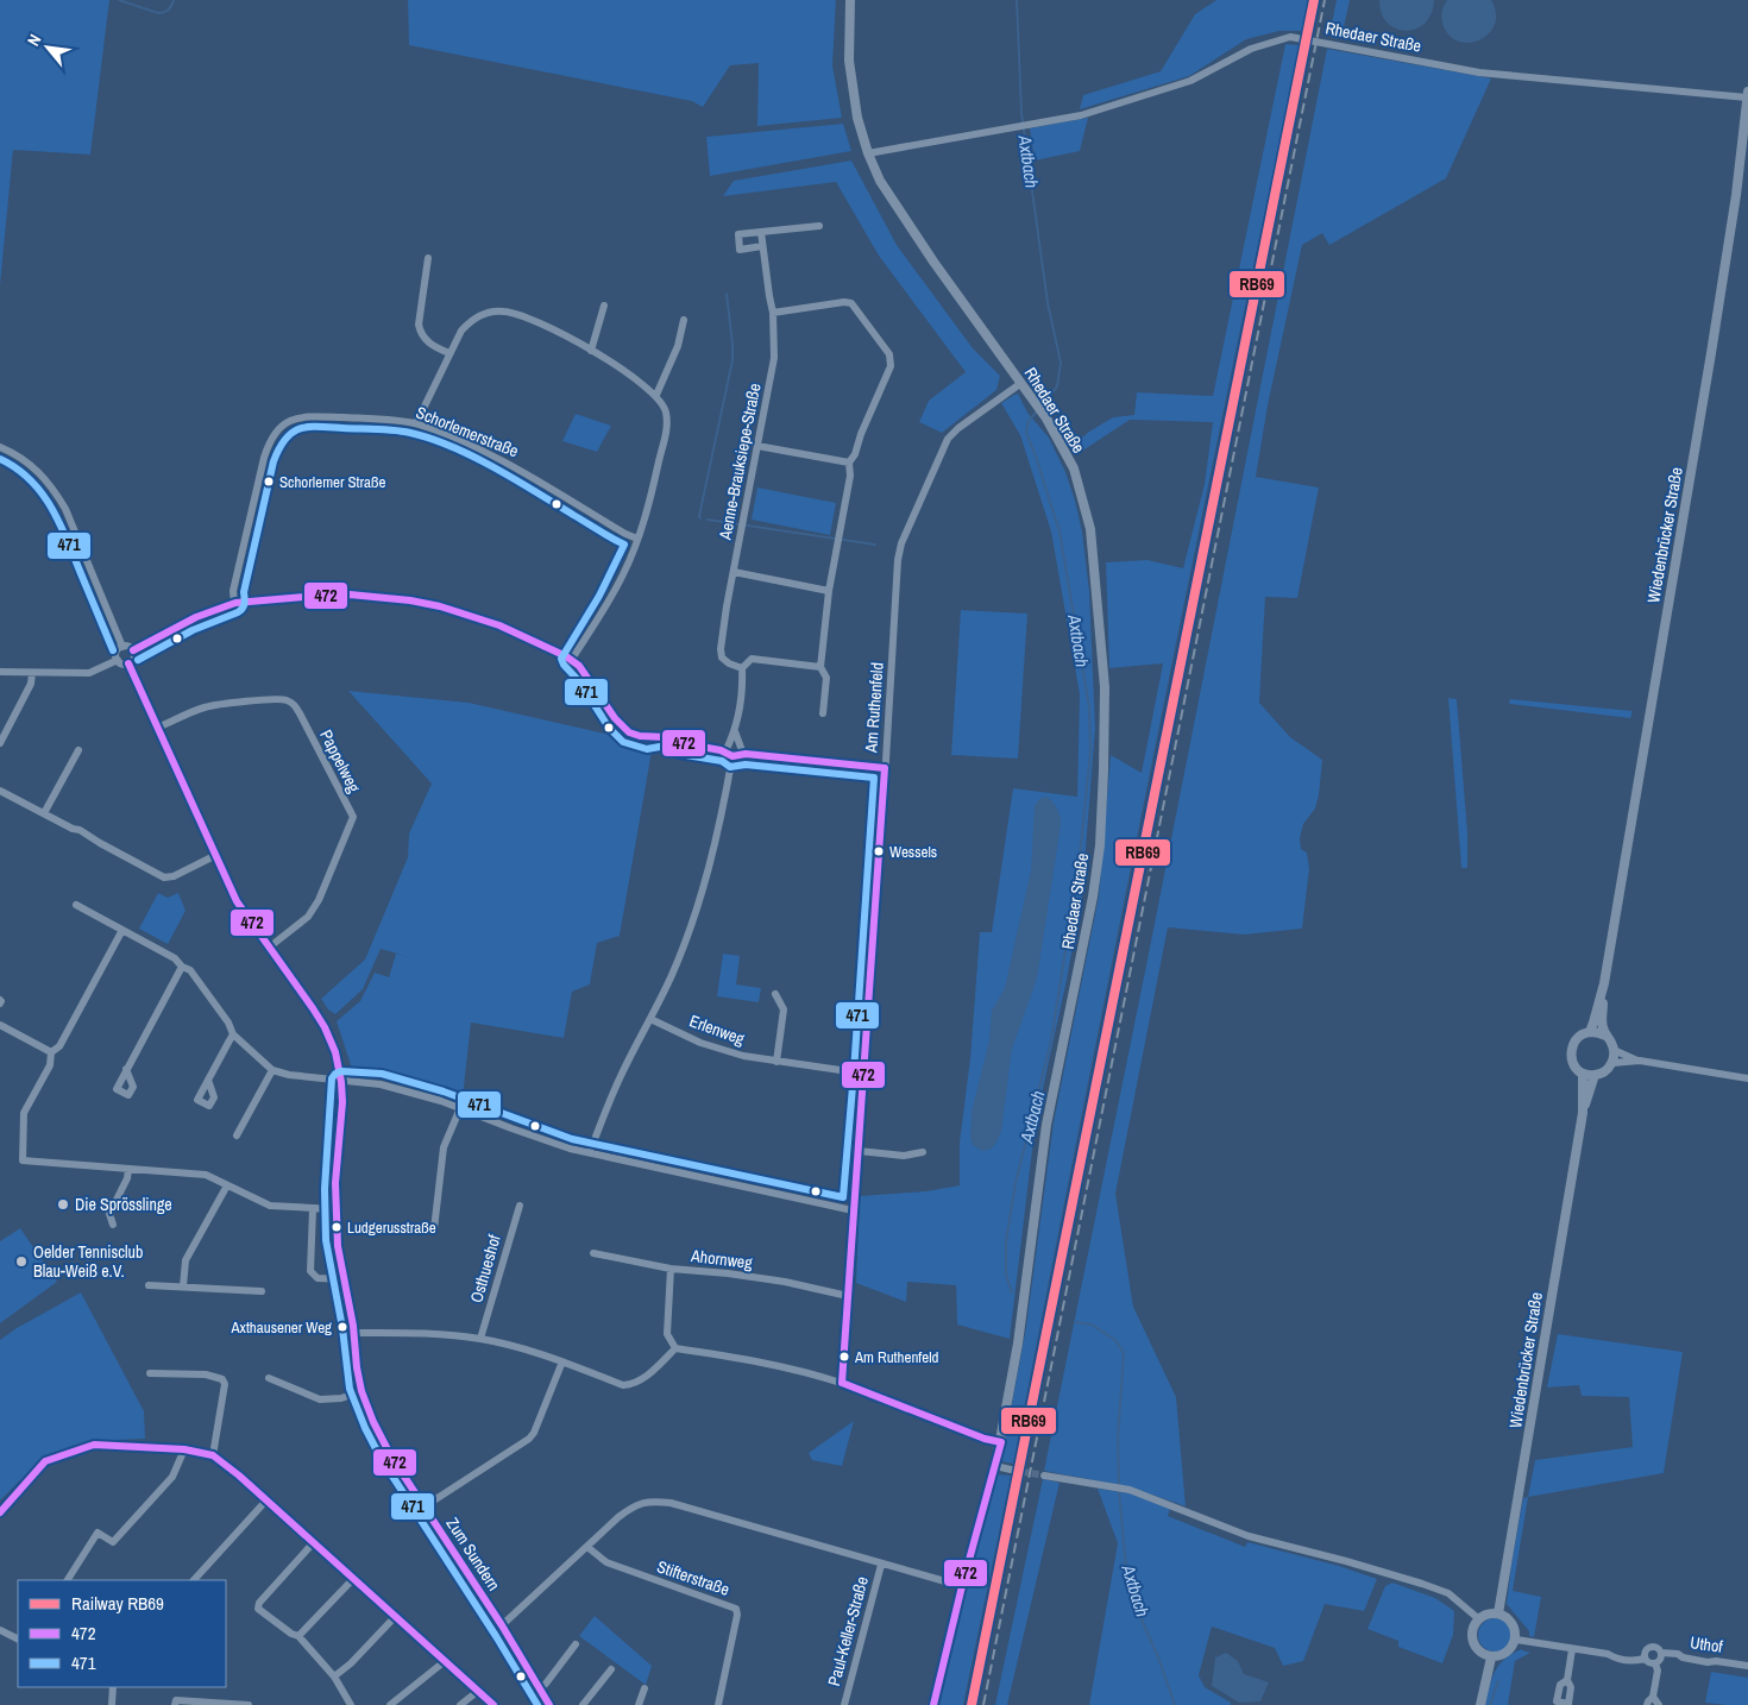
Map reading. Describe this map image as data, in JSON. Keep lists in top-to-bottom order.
{
  "streets": {
    "street": [
      "Rhedaer Straße",
      "Schorlemerstraße",
      "Aenne-Brauksiepe-Straße",
      "Wiedenbrücker Straße",
      "Am Ruthenfeld",
      "Pappelweg",
      "Erlenweg",
      "Ahornweg",
      "Osthueshof",
      "Zum Sundern",
      "Stifterstraße",
      "Paul-Keller-Straße",
      "Uthof"
    ]
  },
  "crossings": [
    ["Rhedaer Straße", "Wiedenbrücker Straße"],
    ["Rhedaer Straße", "Am Ruthenfeld"],
    ["Am Ruthenfeld", "Erlenweg"],
    ["Am Ruthenfeld", "Ahornweg"],
    ["Pappelweg", "Zum Sundern"]
  ],
  "water": ["Axtbach"],
  "places": [
    "Schorlemer Straße",
    "Wessels",
    "Die Sprösslinge",
    "Ludgerusstraße",
    "Oelder Tennisclub Blau-Weiß e.V.",
    "Axthausener Weg",
    "Am Ruthenfeld"
  ],
  "lines": ["rail line RB69", "transit line 471", "transit line 472"],
  "legend": ["Railway RB69", "472", "471"],
  "north": "top left"
}
